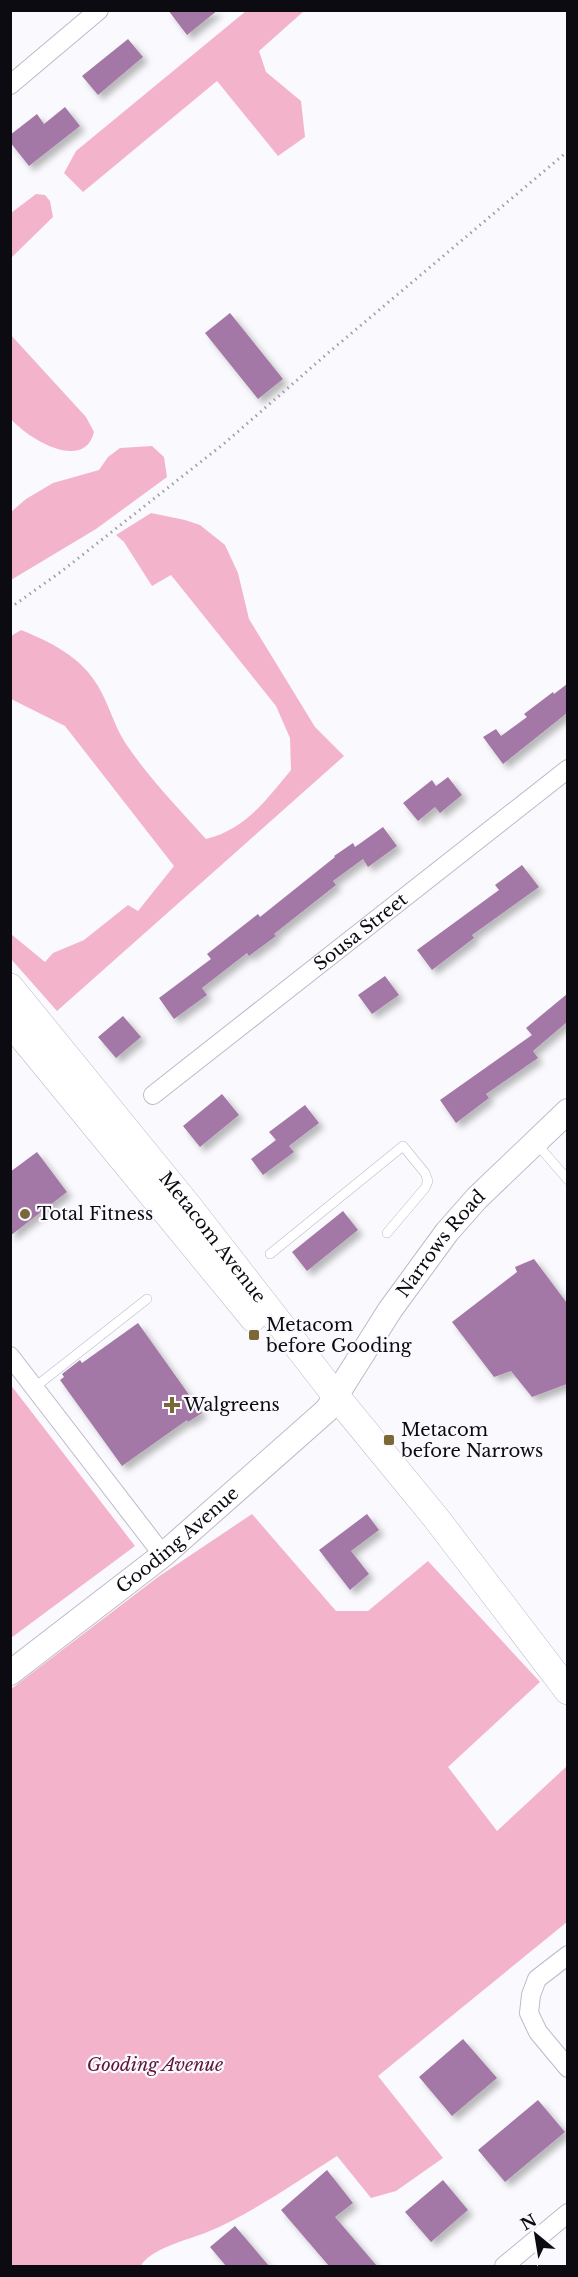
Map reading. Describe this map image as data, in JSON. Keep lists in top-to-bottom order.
{
  "streets": {
    "main road": ["Metacom Avenue", "Narrows Road", "Gooding Avenue"],
    "street": ["Sousa Street"]
  },
  "crossings": [
    ["Metacom Avenue", "Narrows Road"],
    ["Metacom Avenue", "Gooding Avenue"],
    ["Narrows Road", "Gooding Avenue"]
  ],
  "parks": ["Gooding Avenue"],
  "places": {
    "other": ["Total Fitness"],
    "transit": ["Metacom before Gooding", "Metacom before Narrows"],
    "health": ["Walgreens"]
  },
  "north": "top left"
}
